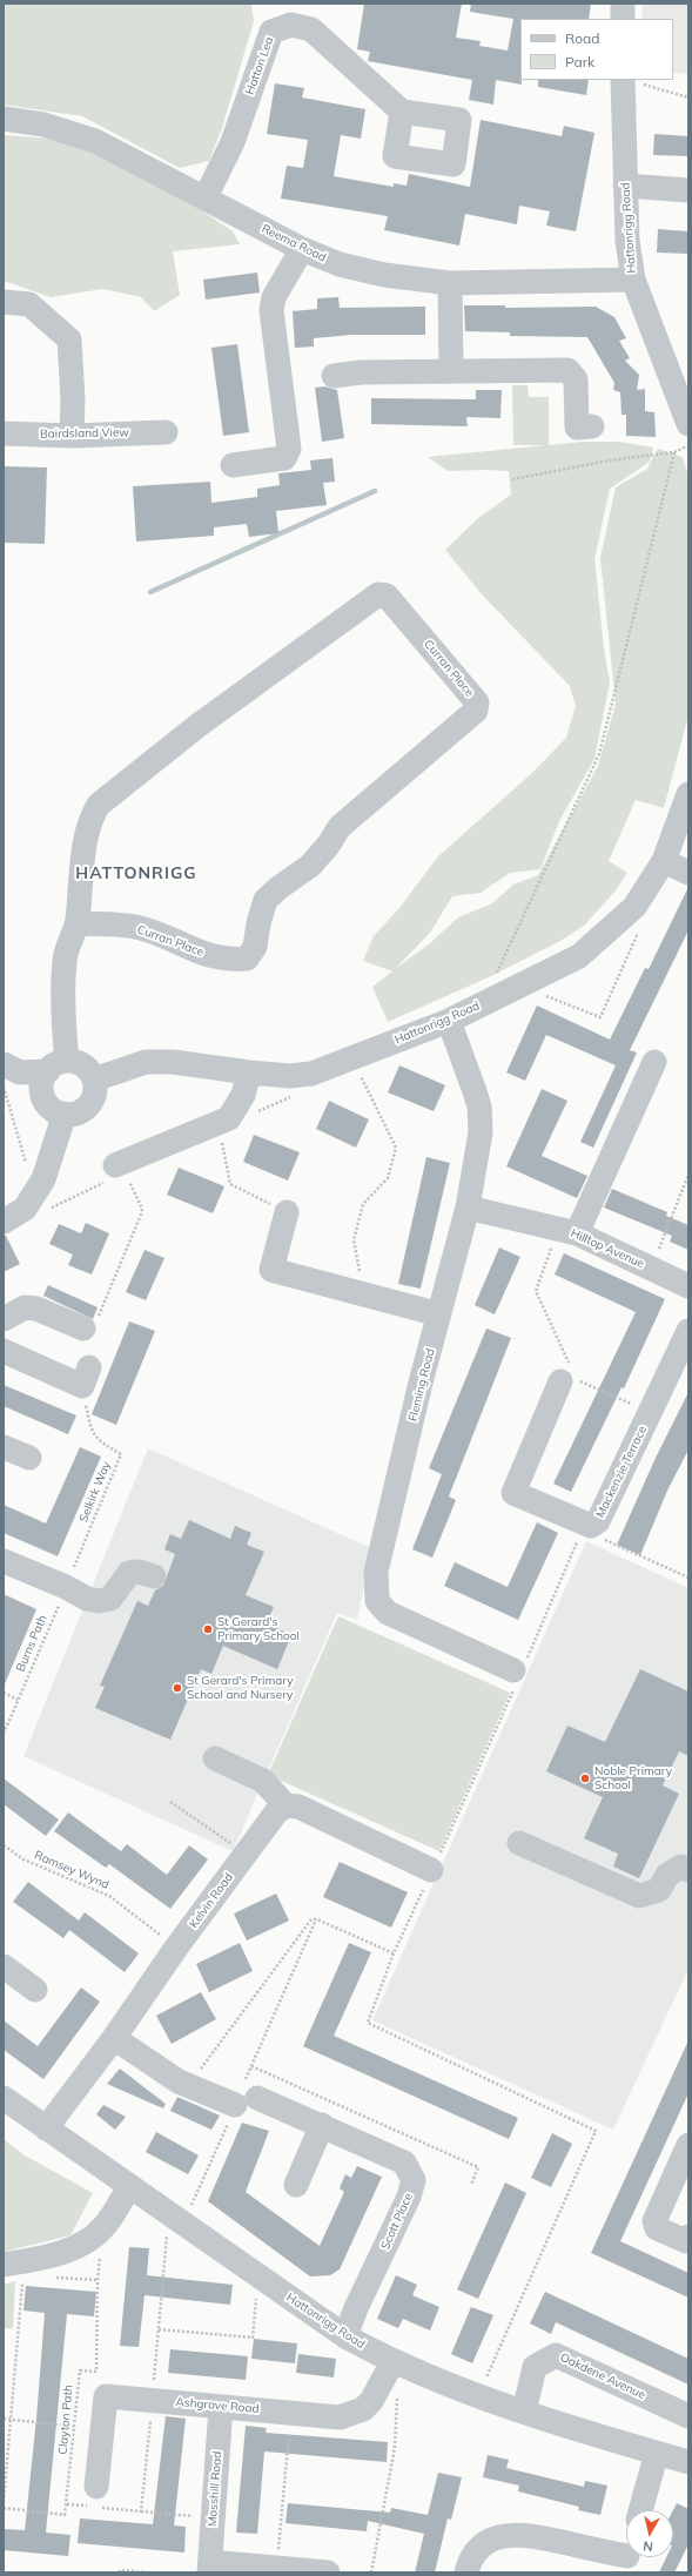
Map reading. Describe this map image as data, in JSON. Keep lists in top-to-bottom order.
{
  "streets": {
    "street": [
      "Hatton Lea",
      "Hattonrigg Road",
      "Reema Road",
      "Bairdsland View",
      "Curran Place",
      "Hilltop Avenue",
      "Fleming Road",
      "Mackenzie Terrace",
      "Kelvin Road",
      "Scott Place",
      "Oakdene Avenue",
      "Ashgrove Road",
      "Mosshill Road"
    ],
    "path": [
      "Selkirk Way",
      "Burns Path",
      "Ramsey Wynd",
      "Clayton Path"
    ]
  },
  "crossings": [
    ["Hatton Lea", "Reema Road"],
    ["Hattonrigg Road", "Reema Road"],
    ["Hattonrigg Road", "Curran Place"],
    ["Hattonrigg Road", "Fleming Road"],
    ["Hattonrigg Road", "Kelvin Road"],
    ["Hattonrigg Road", "Scott Place"],
    ["Hattonrigg Road", "Oakdene Avenue"],
    ["Hattonrigg Road", "Ashgrove Road"],
    ["Hilltop Avenue", "Fleming Road"],
    ["Selkirk Way", "Burns Path"],
    ["Ramsey Wynd", "Kelvin Road"],
    ["Kelvin Road", "Scott Place"],
    ["Ashgrove Road", "Mosshill Road"]
  ],
  "districts": ["HATTONRIGG"],
  "places": ["St Gerard's Primary School", "St Gerard's Primary School and Nursery", "Noble Primary School"],
  "legend": ["Road", "Park"],
  "north": "bottom"
}
